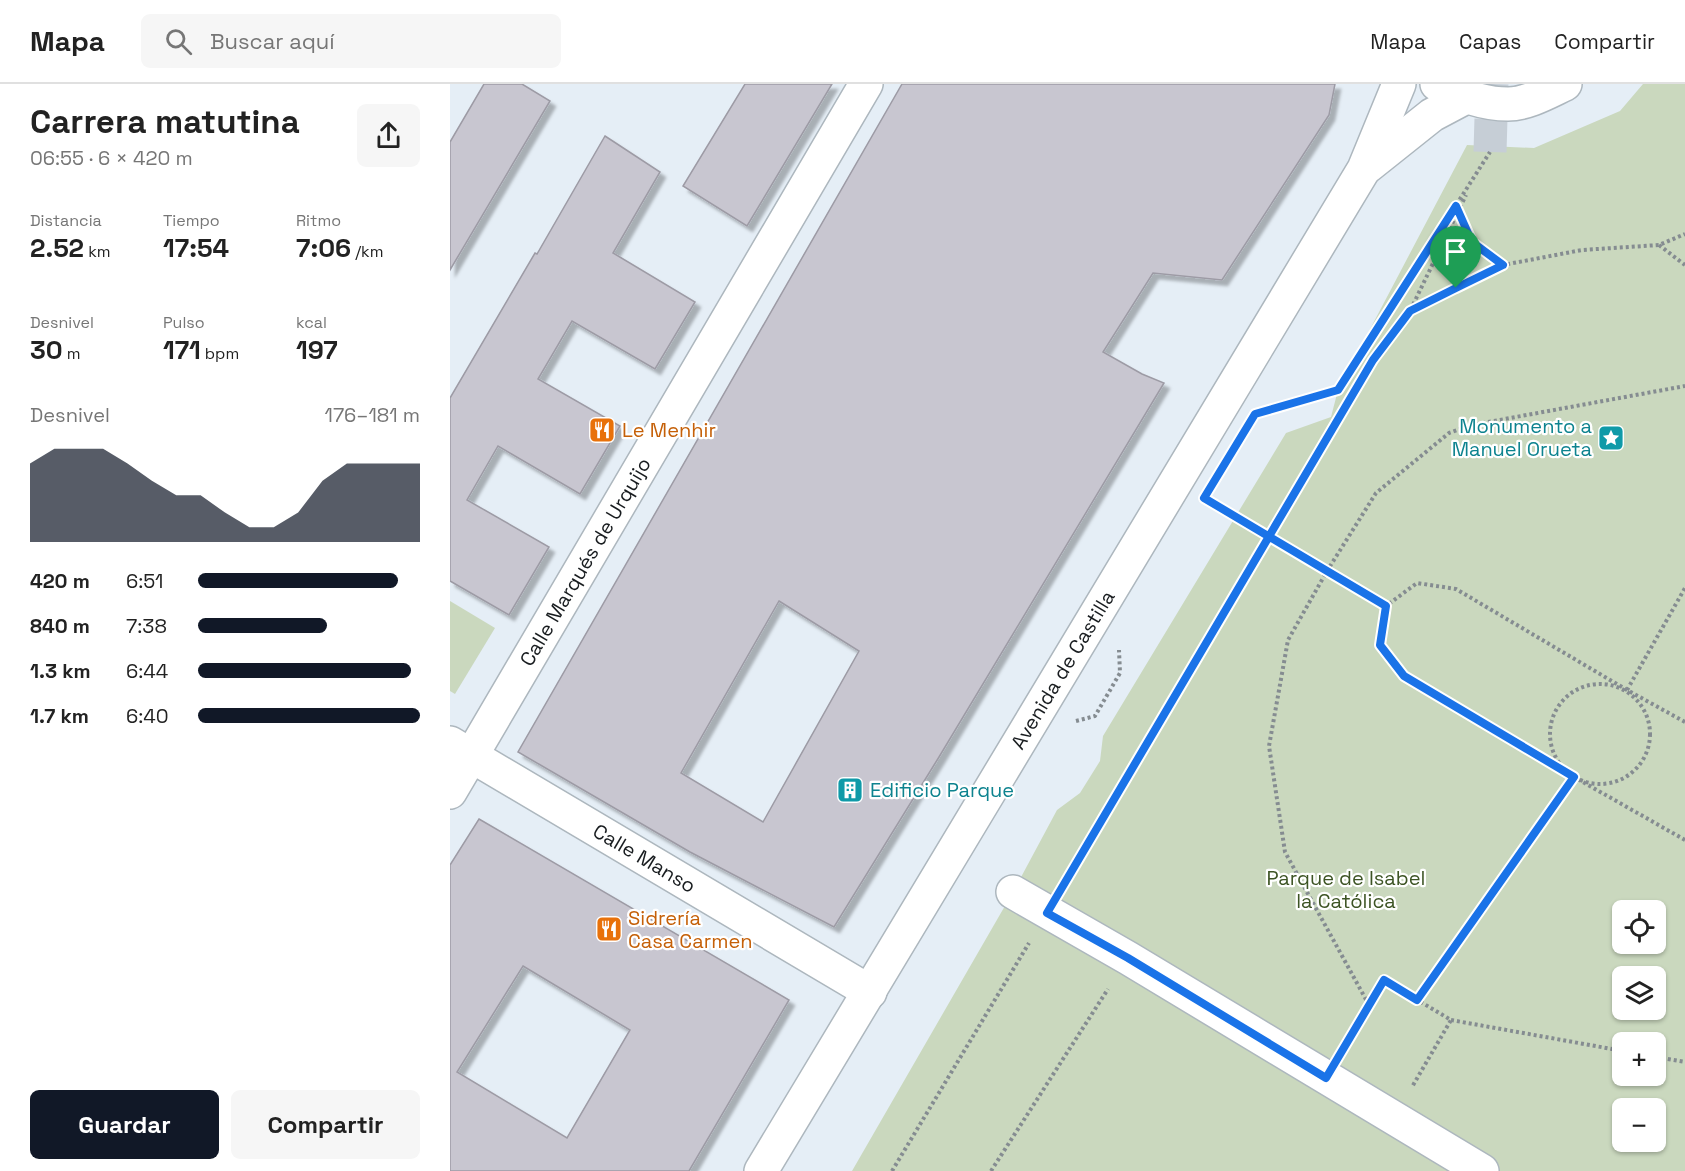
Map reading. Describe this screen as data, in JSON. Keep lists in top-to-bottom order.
{
  "streets": {
    "street": ["Calle Marqués de Urquijo", "Avenida de Castilla", "Calle Manso"]
  },
  "crossings": [
    ["Calle Marqués de Urquijo", "Calle Manso"],
    ["Avenida de Castilla", "Calle Manso"]
  ],
  "parks": ["Parque de Isabel la Católica"],
  "places": {
    "restaurant": ["Le Menhir", "Sidrería Casa Carmen"],
    "place": ["Monumento a Manuel Orueta"],
    "building": ["Edificio Parque"]
  },
  "page": {
    "header": "Mapa",
    "search": "Buscar aquí",
    "nav": ["Mapa", "Capas", "Compartir"],
    "heading": ["Carrera matutina", "06:55 · 6 × 420 m"],
    "stats": [
      ["Distancia", "2.52 km"],
      ["Tiempo", "17:54"],
      ["Ritmo", "7:06 /km"],
      ["Desnivel", "30 m"],
      ["Pulso", "171 bpm"],
      ["kcal", "197"]
    ],
    "chart": ["Desnivel", "176–181 m"],
    "list": [
      {
        "name": "420 m",
        "note": "6:51"
      },
      {
        "name": "840 m",
        "note": "7:38"
      },
      {
        "name": "1.3 km",
        "note": "6:44"
      },
      {
        "name": "1.7 km",
        "note": "6:40"
      }
    ],
    "map_buttons": ["+", "−"],
    "buttons": ["Guardar", "Compartir"]
  }
}
